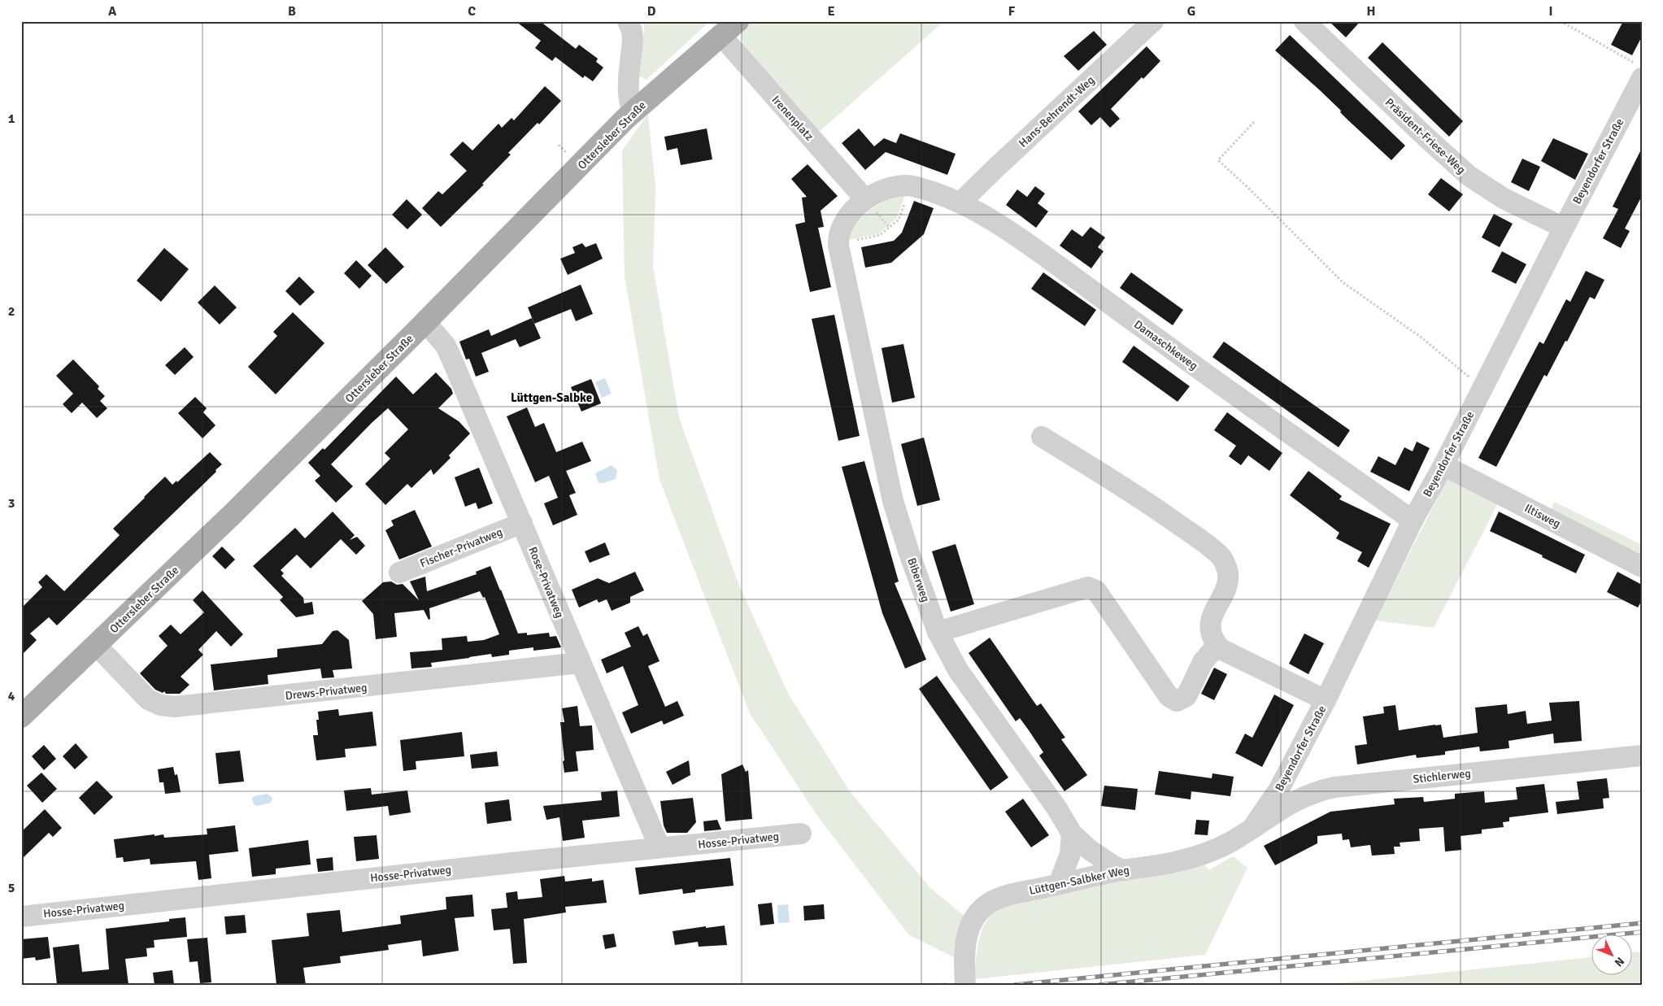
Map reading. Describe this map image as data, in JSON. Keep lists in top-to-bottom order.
{
  "streets": {
    "main road": ["Ottersleber Straße"],
    "street": [
      "Hans-Behrendt-Weg",
      "Irenenplatz",
      "Präsident-Friese-Weg",
      "Beyendorfer Straße",
      "Damaschkeweg",
      "Iltisweg",
      "Fischer-Privatweg",
      "Biberweg",
      "Rose-Privatweg",
      "Drews-Privatweg",
      "Stichlerweg",
      "Hosse-Privatweg",
      "Lüttgen-Salbker Weg"
    ]
  },
  "crossings": [
    ["Hans-Behrendt-Weg", "Damaschkeweg"],
    ["Irenenplatz", "Ottersleber Straße"],
    ["Ottersleber Straße", "Rose-Privatweg"],
    ["Ottersleber Straße", "Drews-Privatweg"],
    ["Präsident-Friese-Weg", "Beyendorfer Straße"],
    ["Beyendorfer Straße", "Damaschkeweg"],
    ["Beyendorfer Straße", "Iltisweg"],
    ["Beyendorfer Straße", "Stichlerweg"],
    ["Beyendorfer Straße", "Lüttgen-Salbker Weg"],
    ["Fischer-Privatweg", "Rose-Privatweg"],
    ["Biberweg", "Lüttgen-Salbker Weg"],
    ["Rose-Privatweg", "Drews-Privatweg"],
    ["Rose-Privatweg", "Hosse-Privatweg"],
    ["Stichlerweg", "Lüttgen-Salbker Weg"]
  ],
  "districts": ["Lüttgen-Salbke"],
  "north": "bottom right",
  "grid": {
    "columns": [
      "A",
      "B",
      "C",
      "D",
      "E",
      "F",
      "G",
      "H",
      "I"
    ],
    "rows": [
      "1",
      "2",
      "3",
      "4",
      "5"
    ]
  }
}
